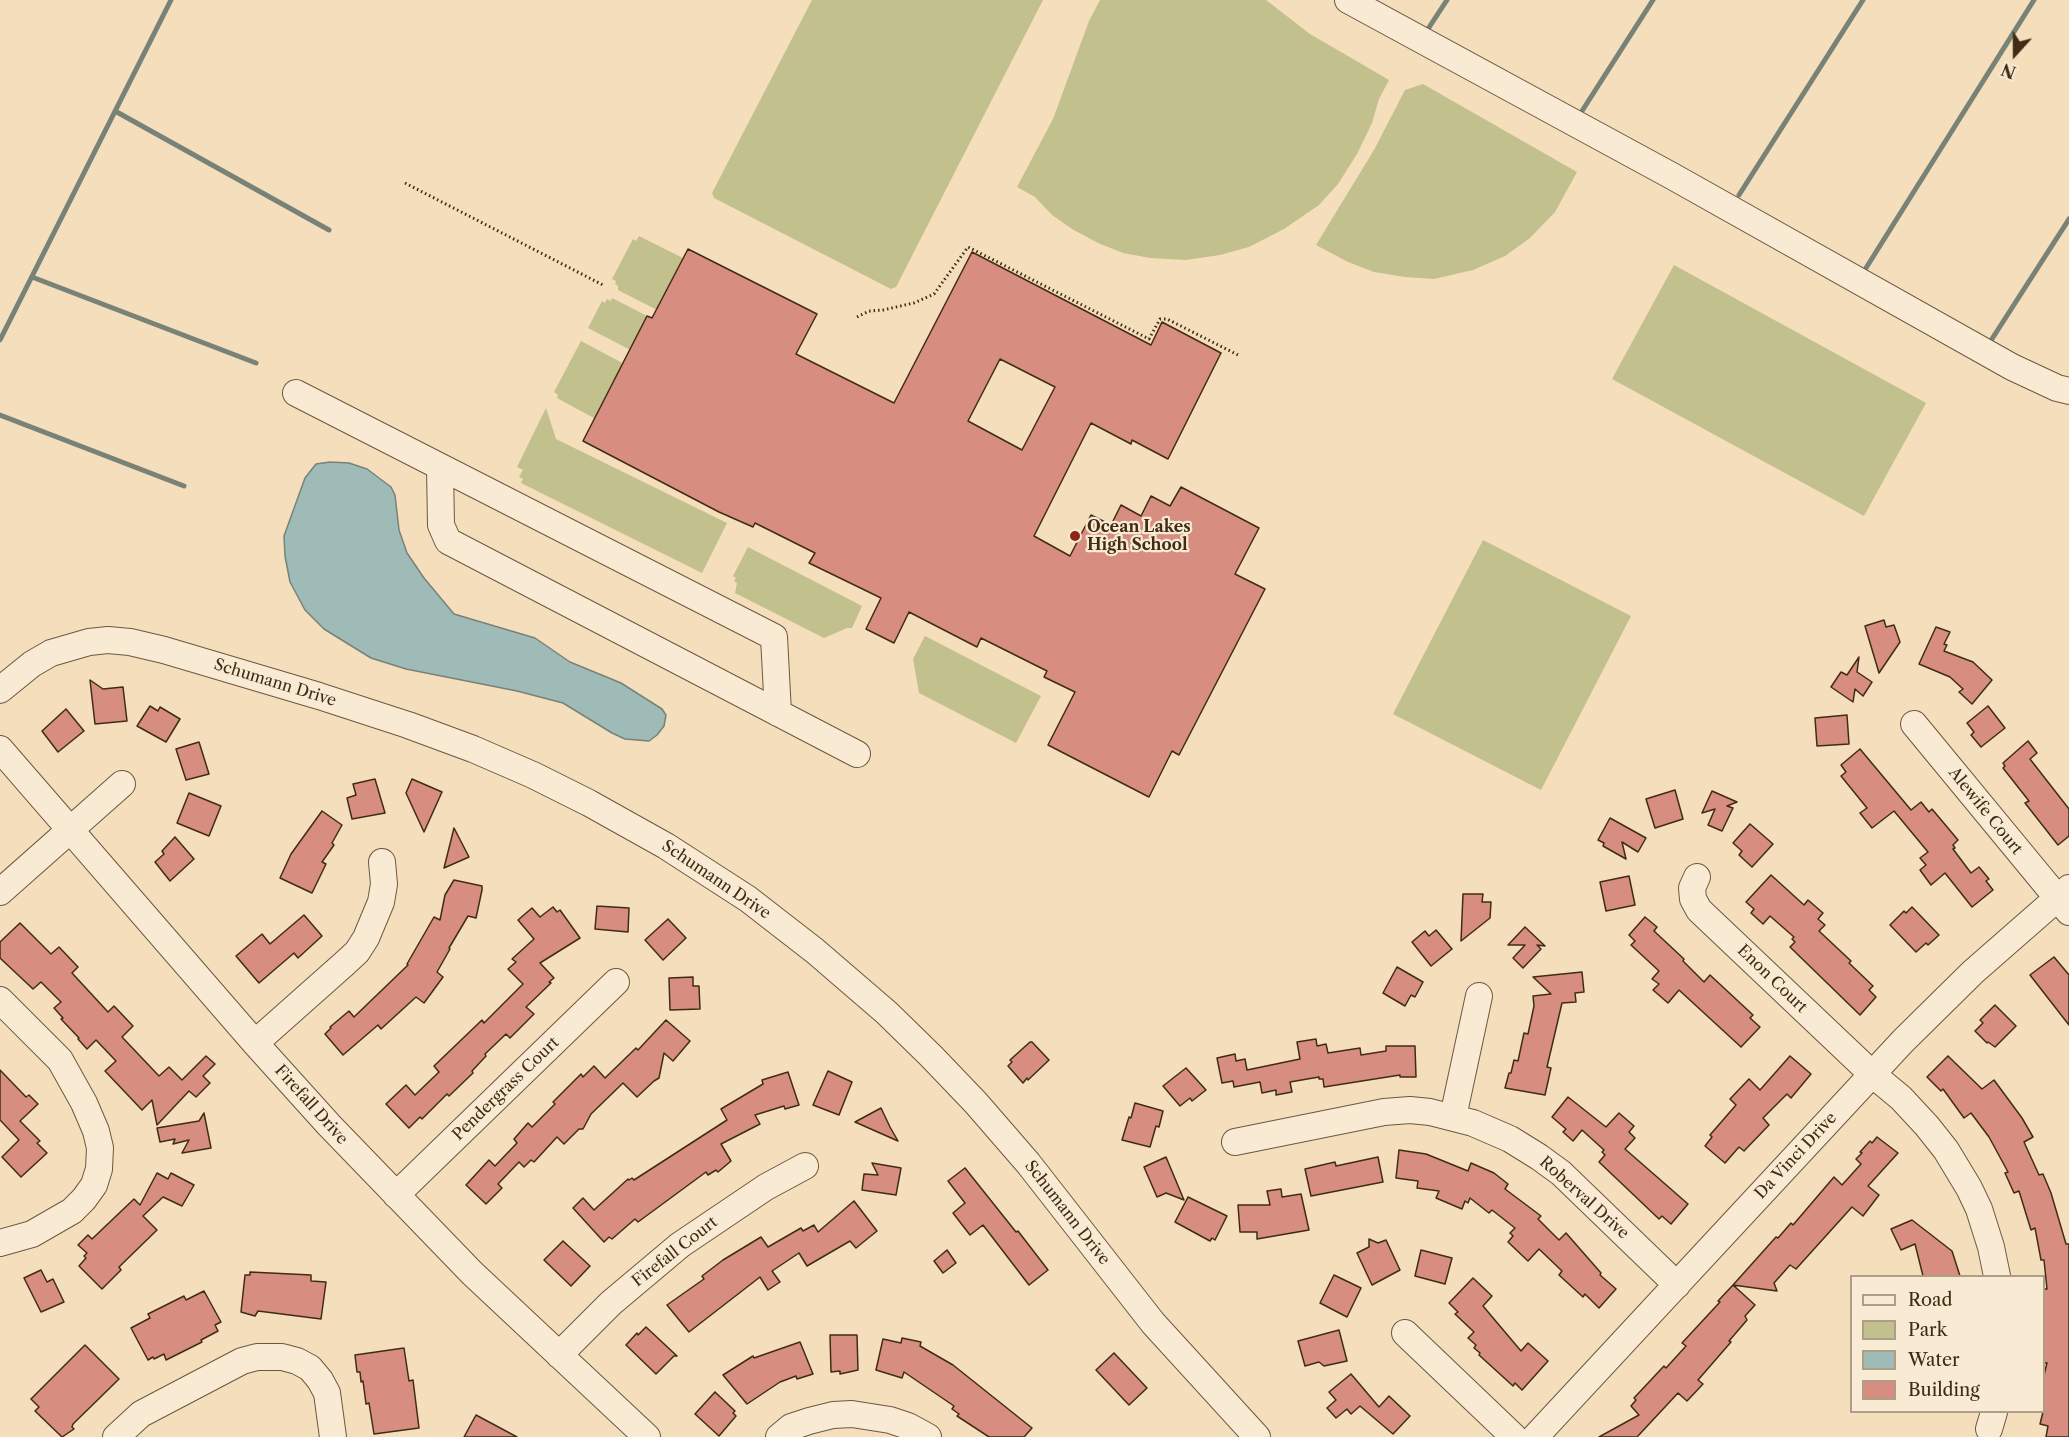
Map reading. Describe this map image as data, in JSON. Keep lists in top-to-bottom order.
{
  "streets": {
    "street": [
      "Schumann Drive",
      "Alewife Court",
      "Enon Court",
      "Pendergrass Court",
      "Firefall Drive",
      "Da Vinci Drive",
      "Roberval Drive",
      "Firefall Court"
    ]
  },
  "crossings": [
    ["Alewife Court", "Da Vinci Drive"],
    ["Enon Court", "Da Vinci Drive"],
    ["Pendergrass Court", "Firefall Drive"],
    ["Firefall Drive", "Firefall Court"],
    ["Da Vinci Drive", "Roberval Drive"]
  ],
  "places": ["Ocean Lakes High School"],
  "legend": [
    "Road",
    "Park",
    "Water",
    "Building"
  ],
  "north": "bottom"
}
